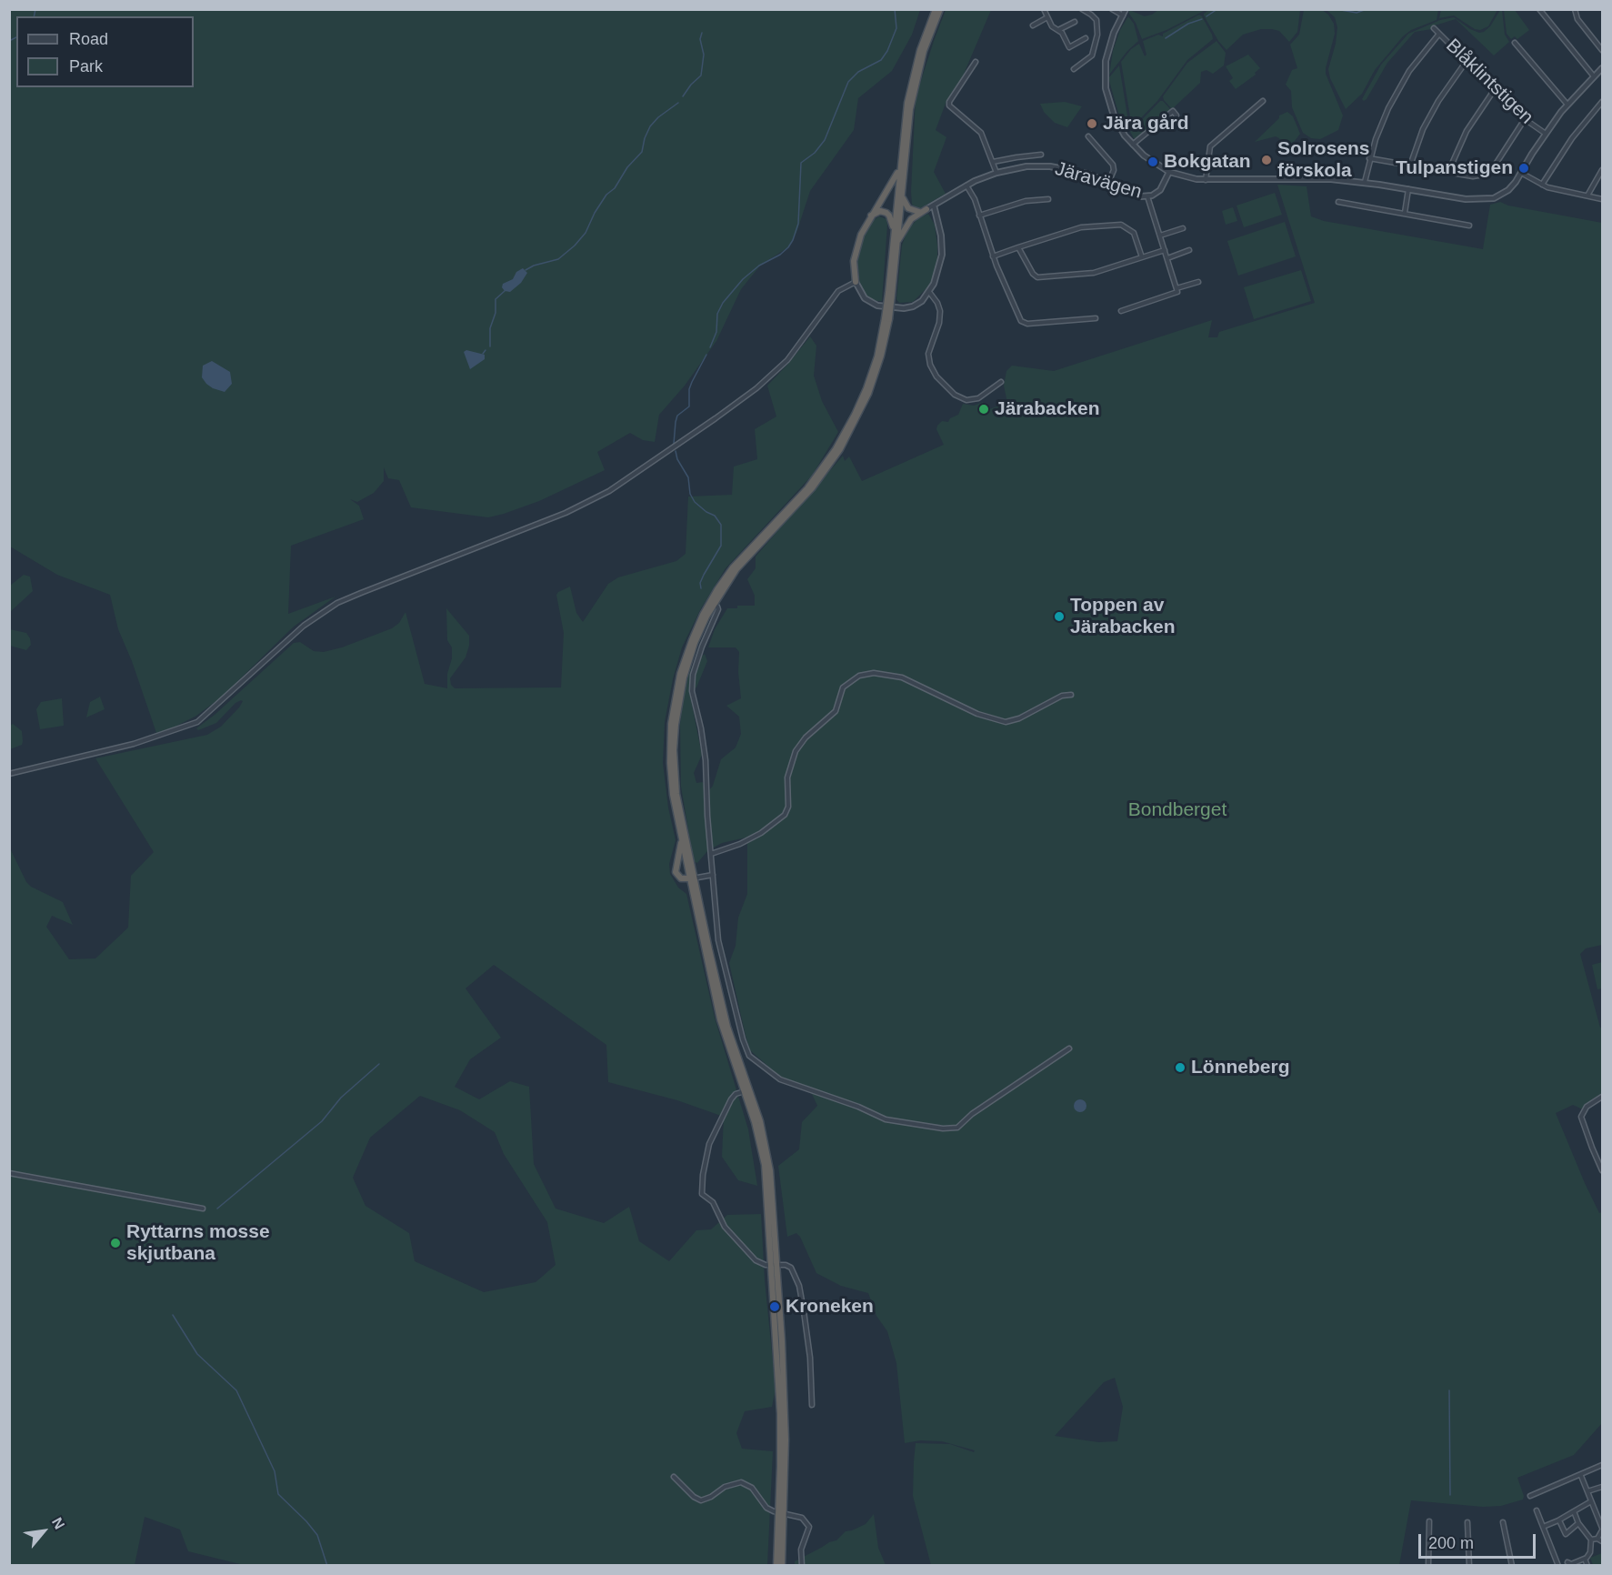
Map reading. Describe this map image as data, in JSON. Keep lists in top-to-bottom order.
{
  "streets": {
    "street": ["Blåklintstigen", "Järavägen"]
  },
  "parks": ["Bondberget"],
  "places": [
    "Jära gård",
    "Solrosens förskola",
    "Bokgatan",
    "Tulpanstigen",
    "Järabacken",
    "Toppen av Järabacken",
    "Lönneberg",
    "Ryttarns mosse skjutbana",
    "Kroneken"
  ],
  "legend": ["Road", "Park"],
  "scale_bar": "200 m",
  "north": "top right"
}
